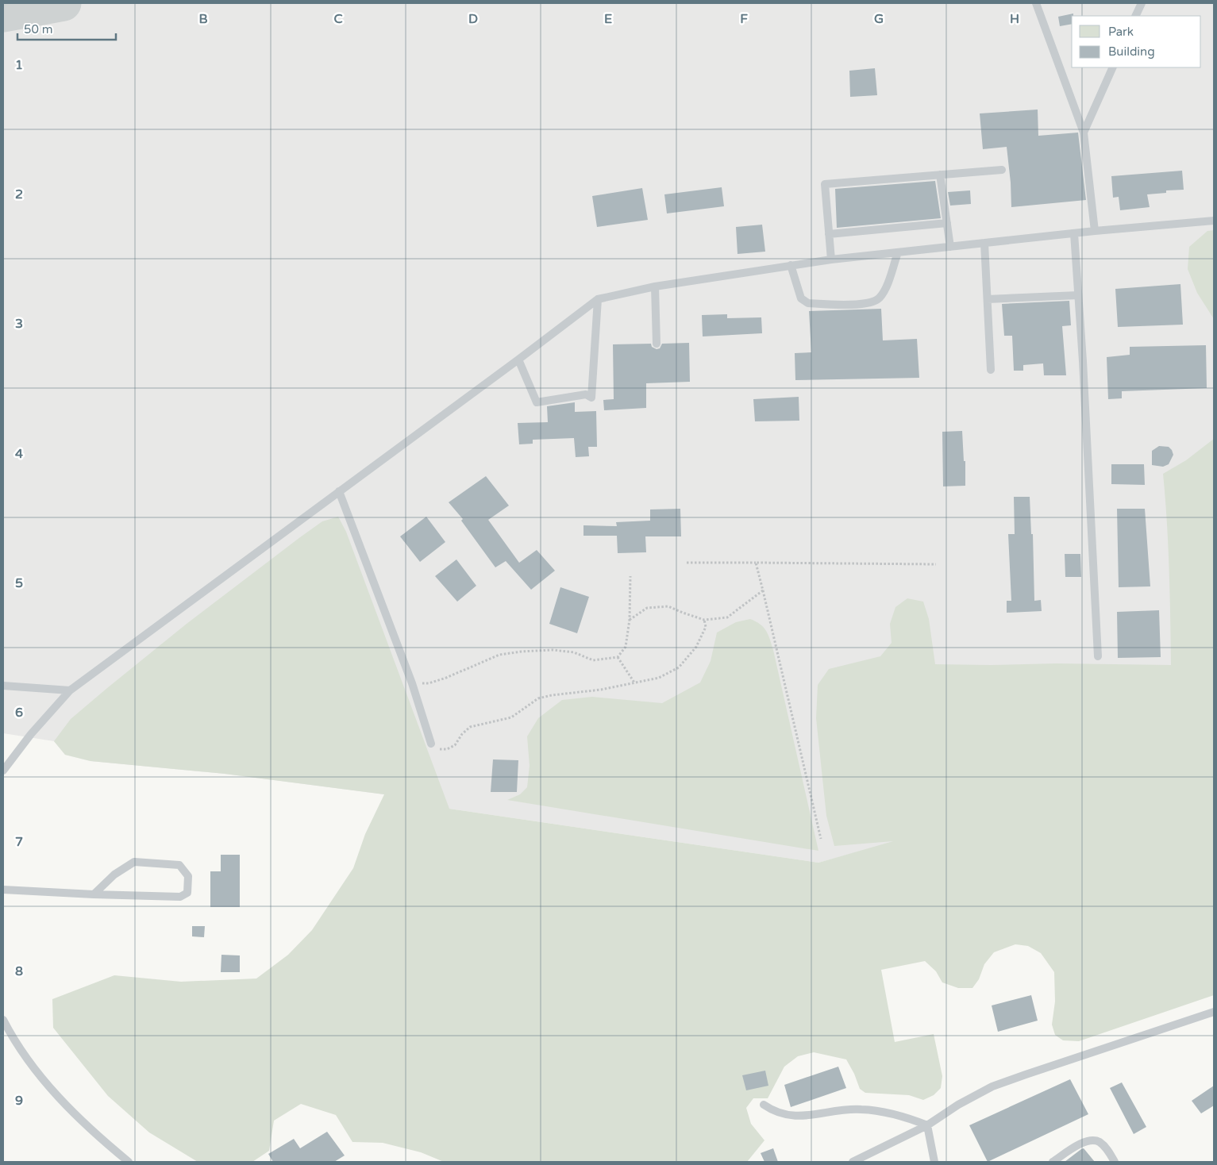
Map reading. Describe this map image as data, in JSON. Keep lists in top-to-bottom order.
{
  "legend": ["Park", "Building"],
  "scale_bar": "50 m",
  "grid": {
    "columns": [
      "B",
      "C",
      "D",
      "E",
      "F",
      "G",
      "H"
    ],
    "rows": [
      "1",
      "2",
      "3",
      "4",
      "5",
      "6",
      "7",
      "8",
      "9"
    ]
  }
}
